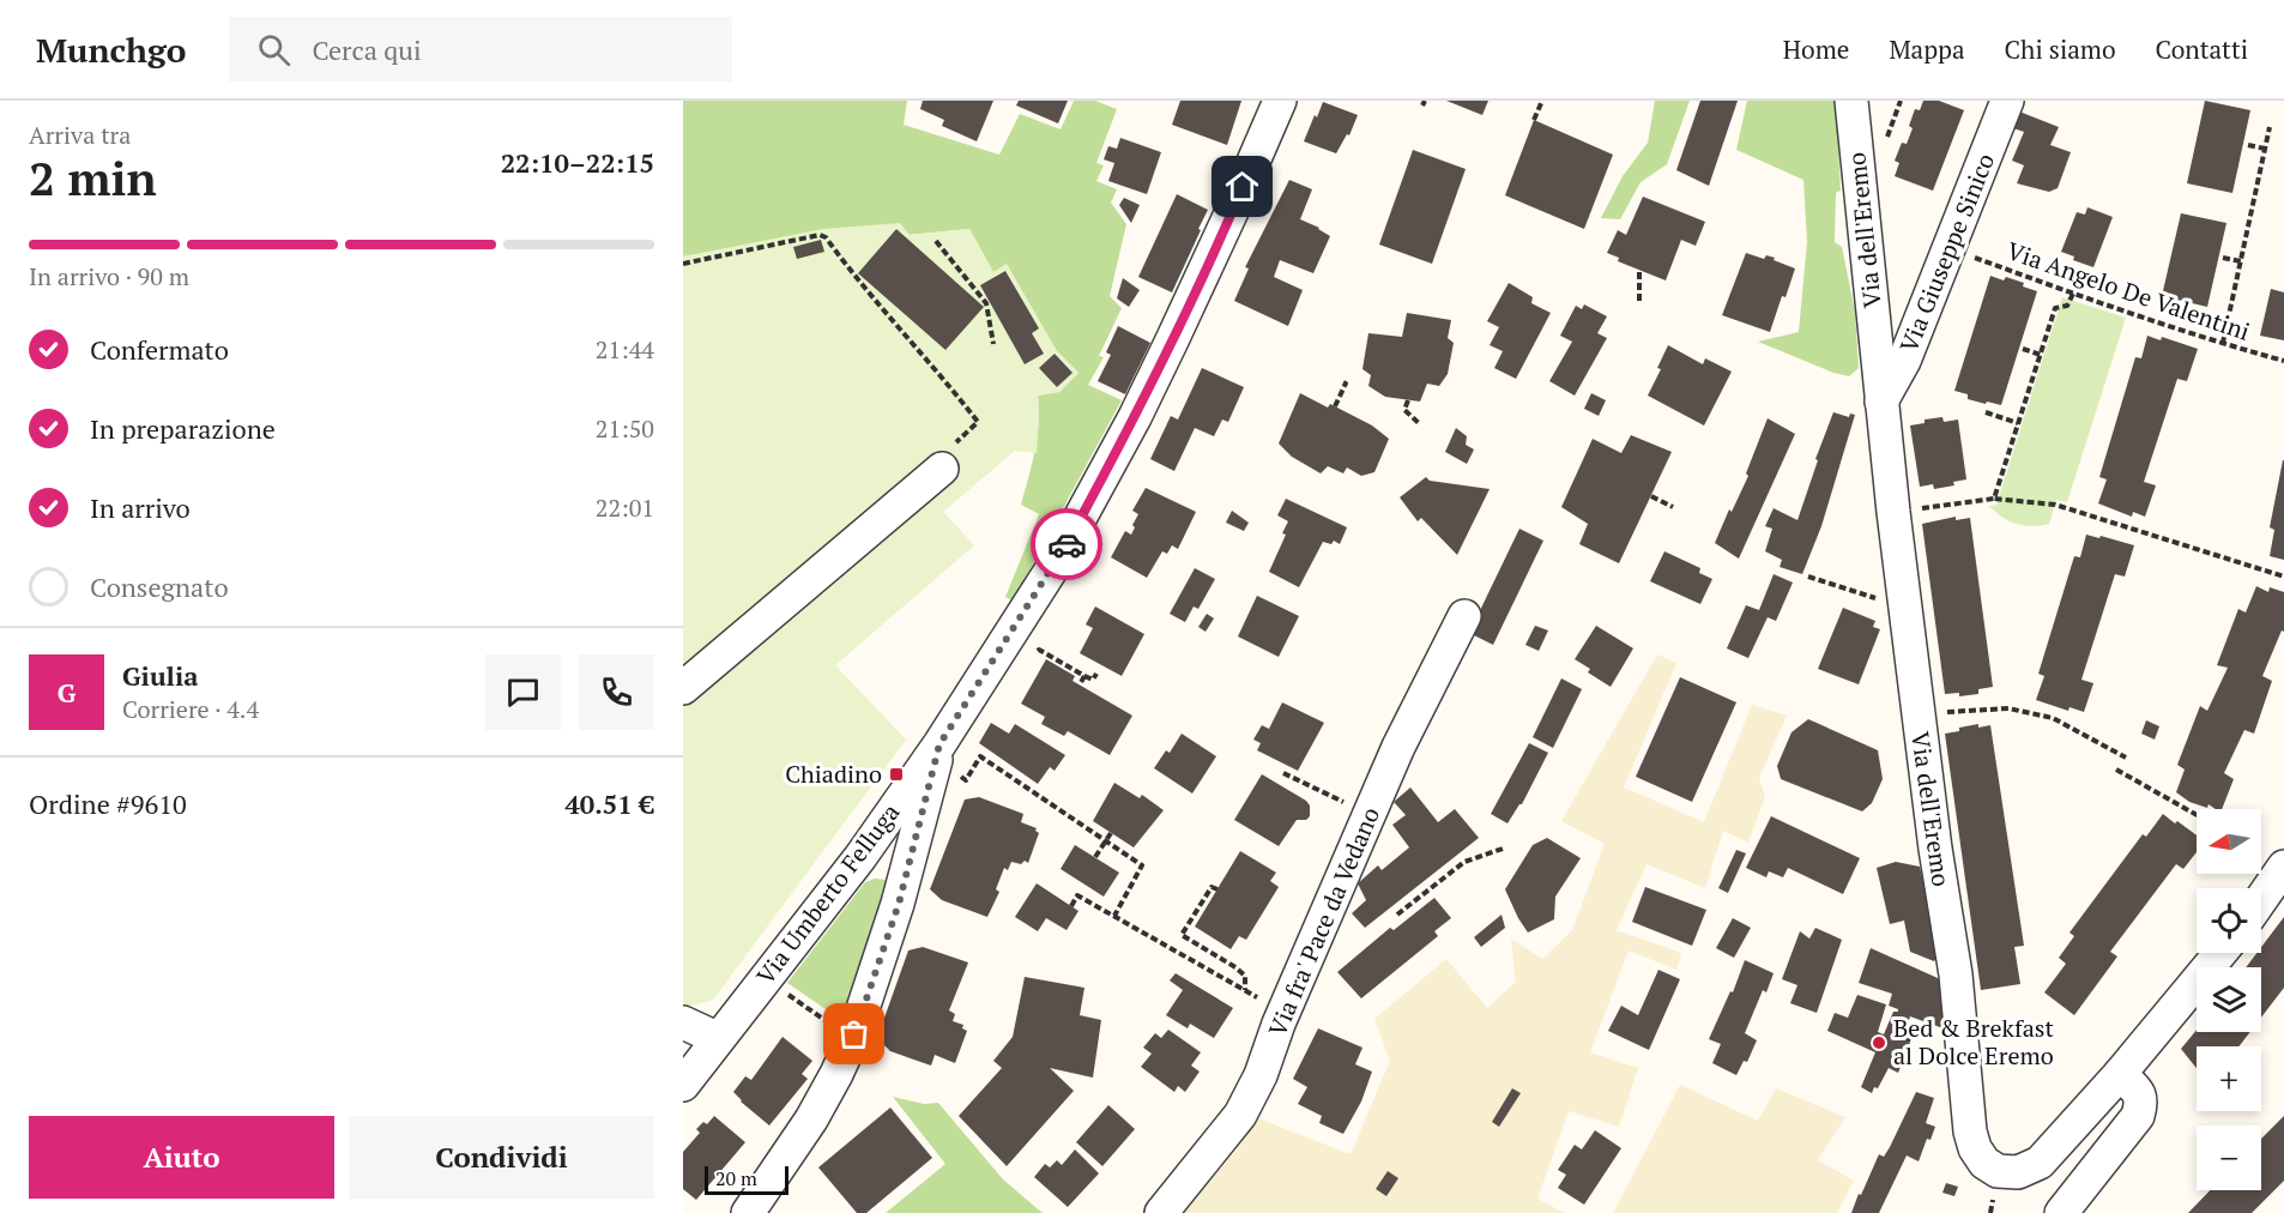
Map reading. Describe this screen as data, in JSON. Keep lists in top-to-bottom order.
{
  "streets": {
    "street": [
      "Via dell'Eremo",
      "Via Giuseppe Sinico",
      "Via Umberto Felluga",
      "Via fra' Pace da Vedano"
    ],
    "path": ["Via Angelo De Valentini"]
  },
  "crossings": [
    ["Via dell'Eremo", "Via Giuseppe Sinico"]
  ],
  "places": {
    "transit": ["Chiadino"],
    "other": ["Bed & Brekfast al Dolce Eremo"]
  },
  "scale_bar": "20 m",
  "north": "left",
  "page": {
    "header": "Munchgo",
    "search": "Cerca qui",
    "nav": [
      "Home",
      "Mappa",
      "Chi siamo",
      "Contatti"
    ],
    "heading": ["2 min", "Arriva tra", "22:10–22:15"],
    "panel": [
      "Giulia",
      "Corriere · 4.4",
      "Ordine #9610",
      "40.51 €"
    ],
    "bar": "In arrivo · 90 m",
    "list": [
      ["Confermato", "21:44"],
      ["In preparazione", "21:50"],
      ["In arrivo", "22:01"],
      "Consegnato"
    ],
    "round": "G",
    "map_buttons": ["+", "−"],
    "buttons": ["Aiuto", "Condividi"],
    "scale": "20 m"
  }
}
